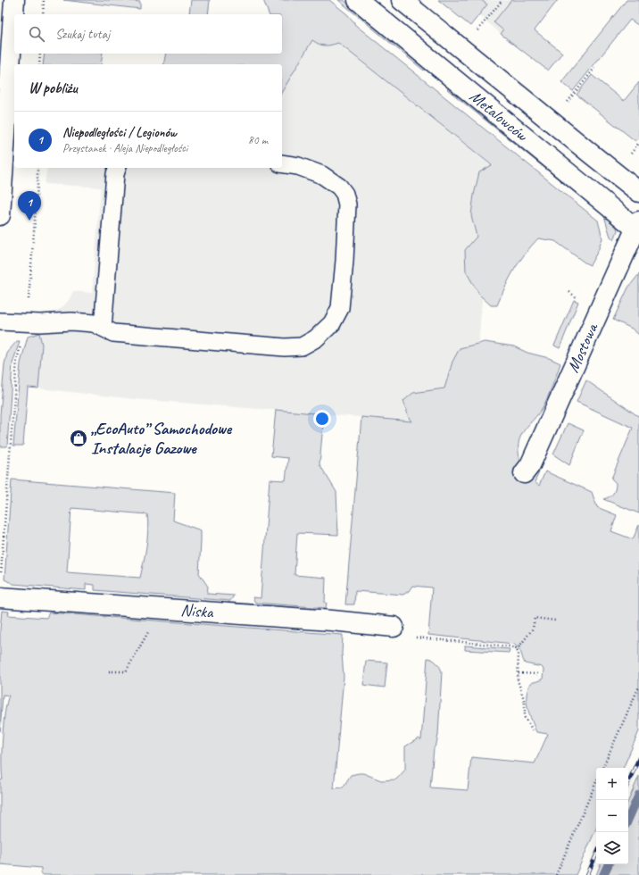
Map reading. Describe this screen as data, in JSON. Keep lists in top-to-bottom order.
{
  "streets": {
    "street": ["Metalowców", "Mostowa", "Niska"]
  },
  "crossings": [
    ["Metalowców", "Mostowa"]
  ],
  "places": {
    "shop": ["„EcoAuto” Samochodowe Instalacje Gazowe"]
  },
  "page": {
    "search": "Szukaj tutaj",
    "heading": "W pobliżu",
    "list": [
      {
        "mark": "1",
        "name": "Niepodległości / Legionów",
        "note": "Przystanek · Aleja Niepodległości",
        "value": "80 m"
      }
    ],
    "pins": "1",
    "map_buttons": ["+", "−"]
  }
}
